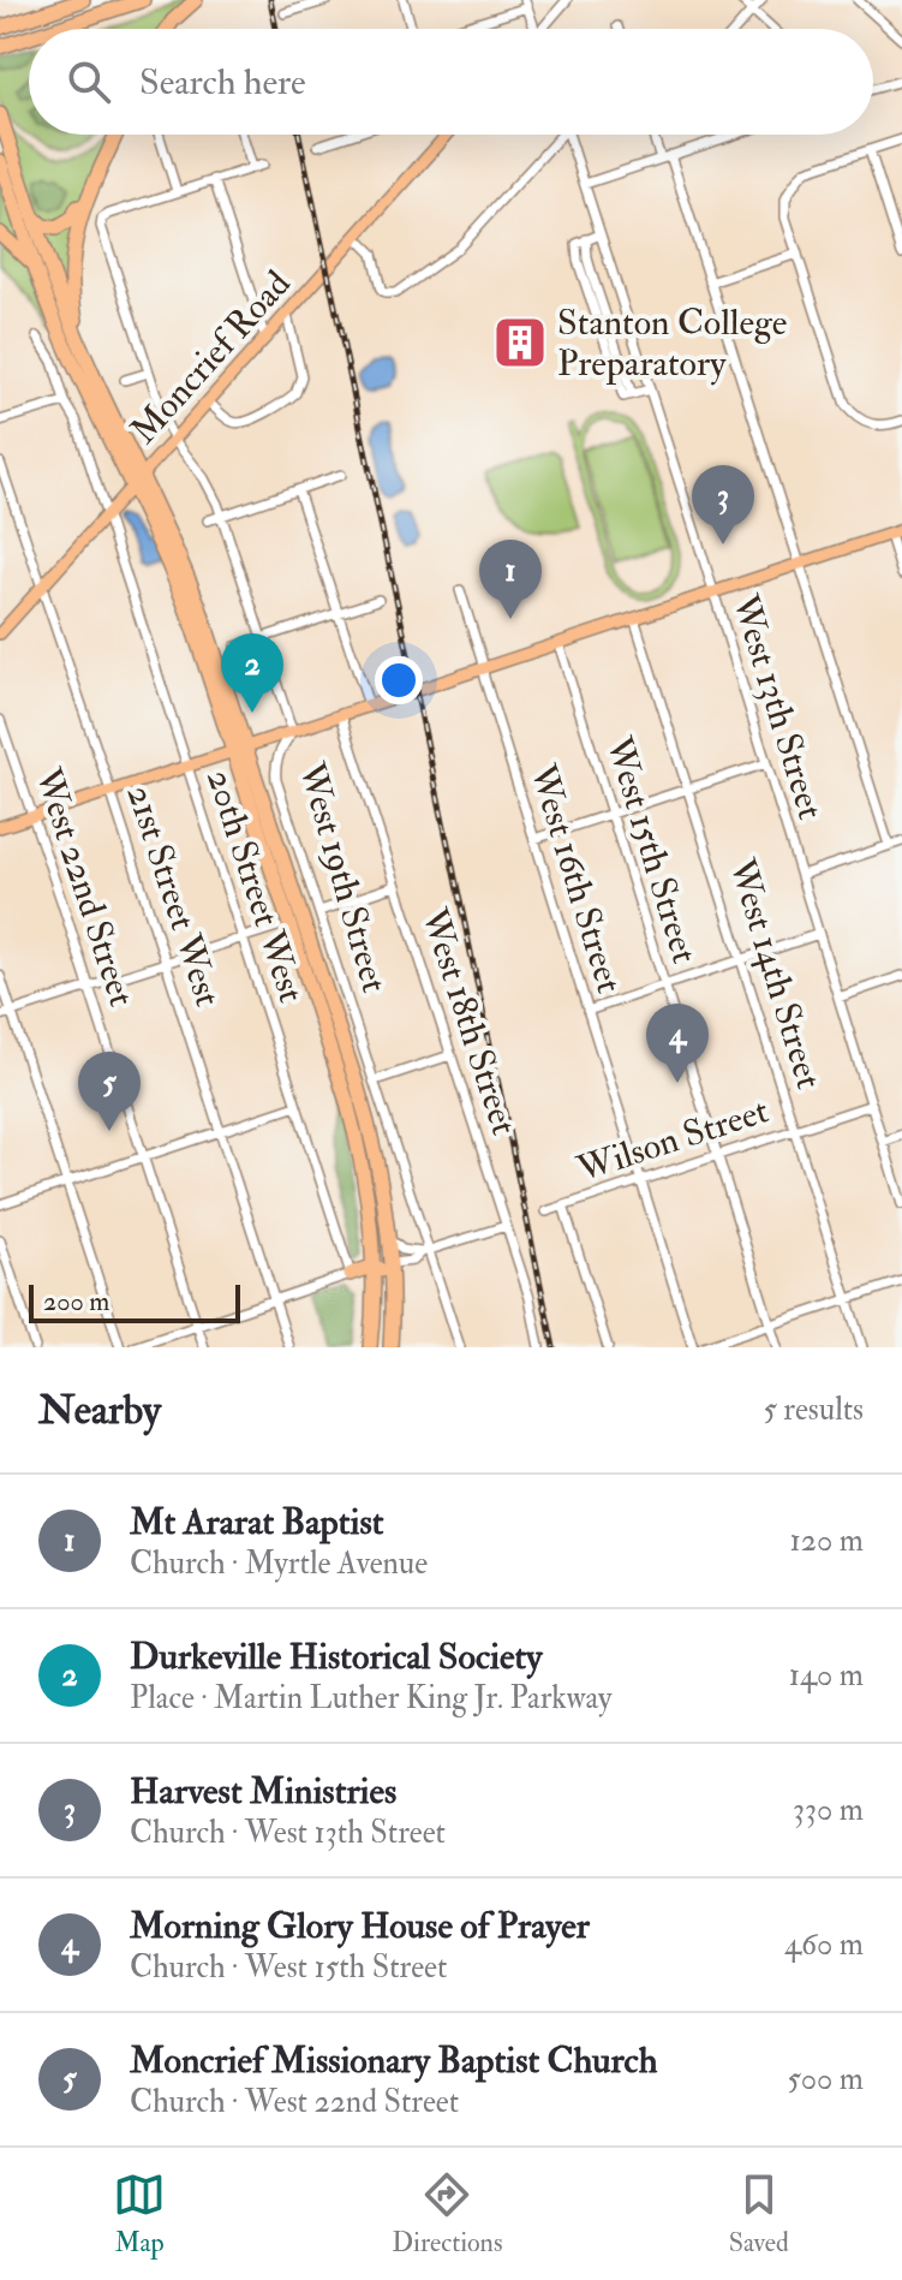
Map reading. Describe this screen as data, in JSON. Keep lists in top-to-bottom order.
{
  "streets": {
    "main road": ["Moncrief Road"],
    "street": [
      "West 13th Street",
      "West 15th Street",
      "West 19th Street",
      "West 16th Street",
      "20th Street West",
      "West 22nd Street",
      "21st Street West",
      "West 14th Street",
      "West 18th Street",
      "Wilson Street"
    ]
  },
  "crossings": [
    ["Moncrief Road", "West 19th Street"],
    ["Moncrief Road", "20th Street West"],
    ["Moncrief Road", "21st Street West"],
    ["West 13th Street", "Wilson Street"],
    ["West 15th Street", "Wilson Street"],
    ["West 16th Street", "Wilson Street"],
    ["West 14th Street", "Wilson Street"]
  ],
  "places": {
    "building": ["Stanton College Preparatory"]
  },
  "scale_bar": "200 m",
  "page": {
    "search": "Search here",
    "pins": [
      "3",
      "1",
      "2",
      "4",
      "5"
    ],
    "scale": "200 m",
    "heading": ["Nearby", "5 results"],
    "list": [
      {
        "mark": "1",
        "name": "Mt Ararat Baptist",
        "note": "Church · Myrtle Avenue",
        "value": "120 m"
      },
      {
        "mark": "2",
        "name": "Durkeville Historical Society",
        "note": "Place · Martin Luther King Jr. Parkway",
        "value": "140 m"
      },
      {
        "mark": "3",
        "name": "Harvest Ministries",
        "note": "Church · West 13th Street",
        "value": "330 m"
      },
      {
        "mark": "4",
        "name": "Morning Glory House of Prayer",
        "note": "Church · West 15th Street",
        "value": "460 m"
      },
      {
        "mark": "5",
        "name": "Moncrief Missionary Baptist Church",
        "note": "Church · West 22nd Street",
        "value": "500 m"
      }
    ],
    "nav": ["Map", "Directions", "Saved"]
  }
}
